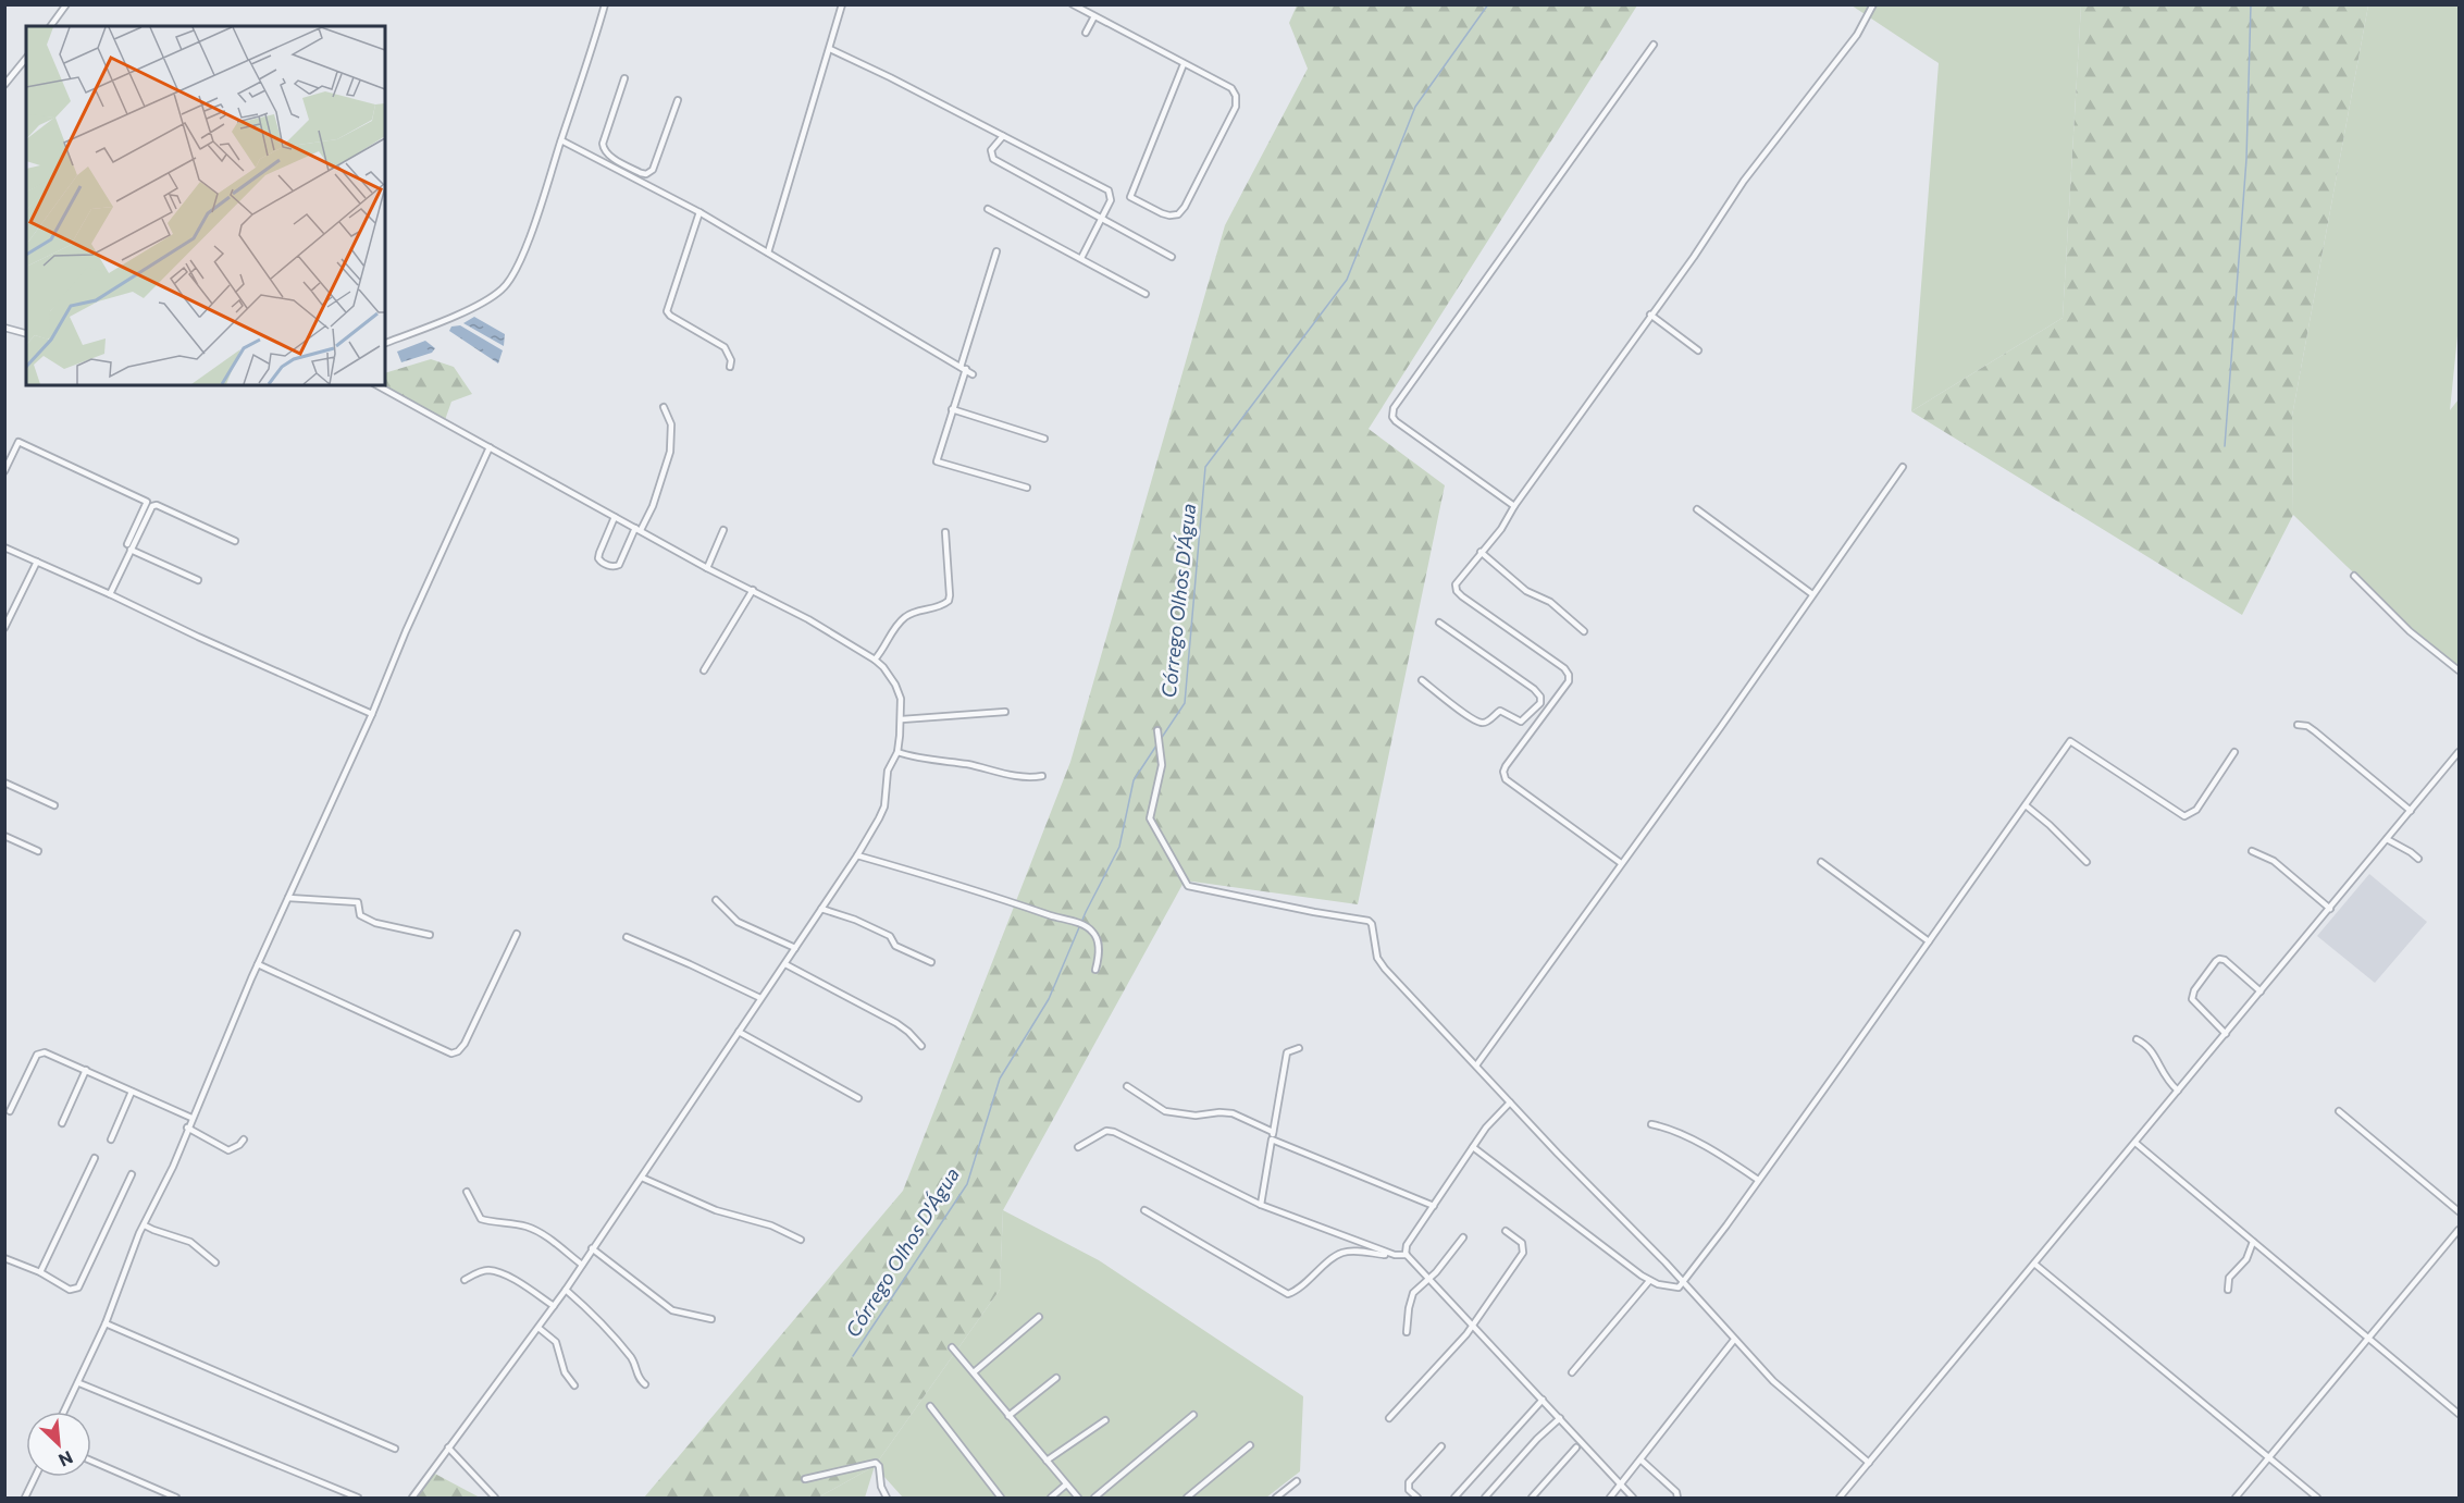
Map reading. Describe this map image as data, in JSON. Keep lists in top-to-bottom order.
{
  "water": ["Córrego Olhos D'Água"],
  "north": "bottom right"
}
